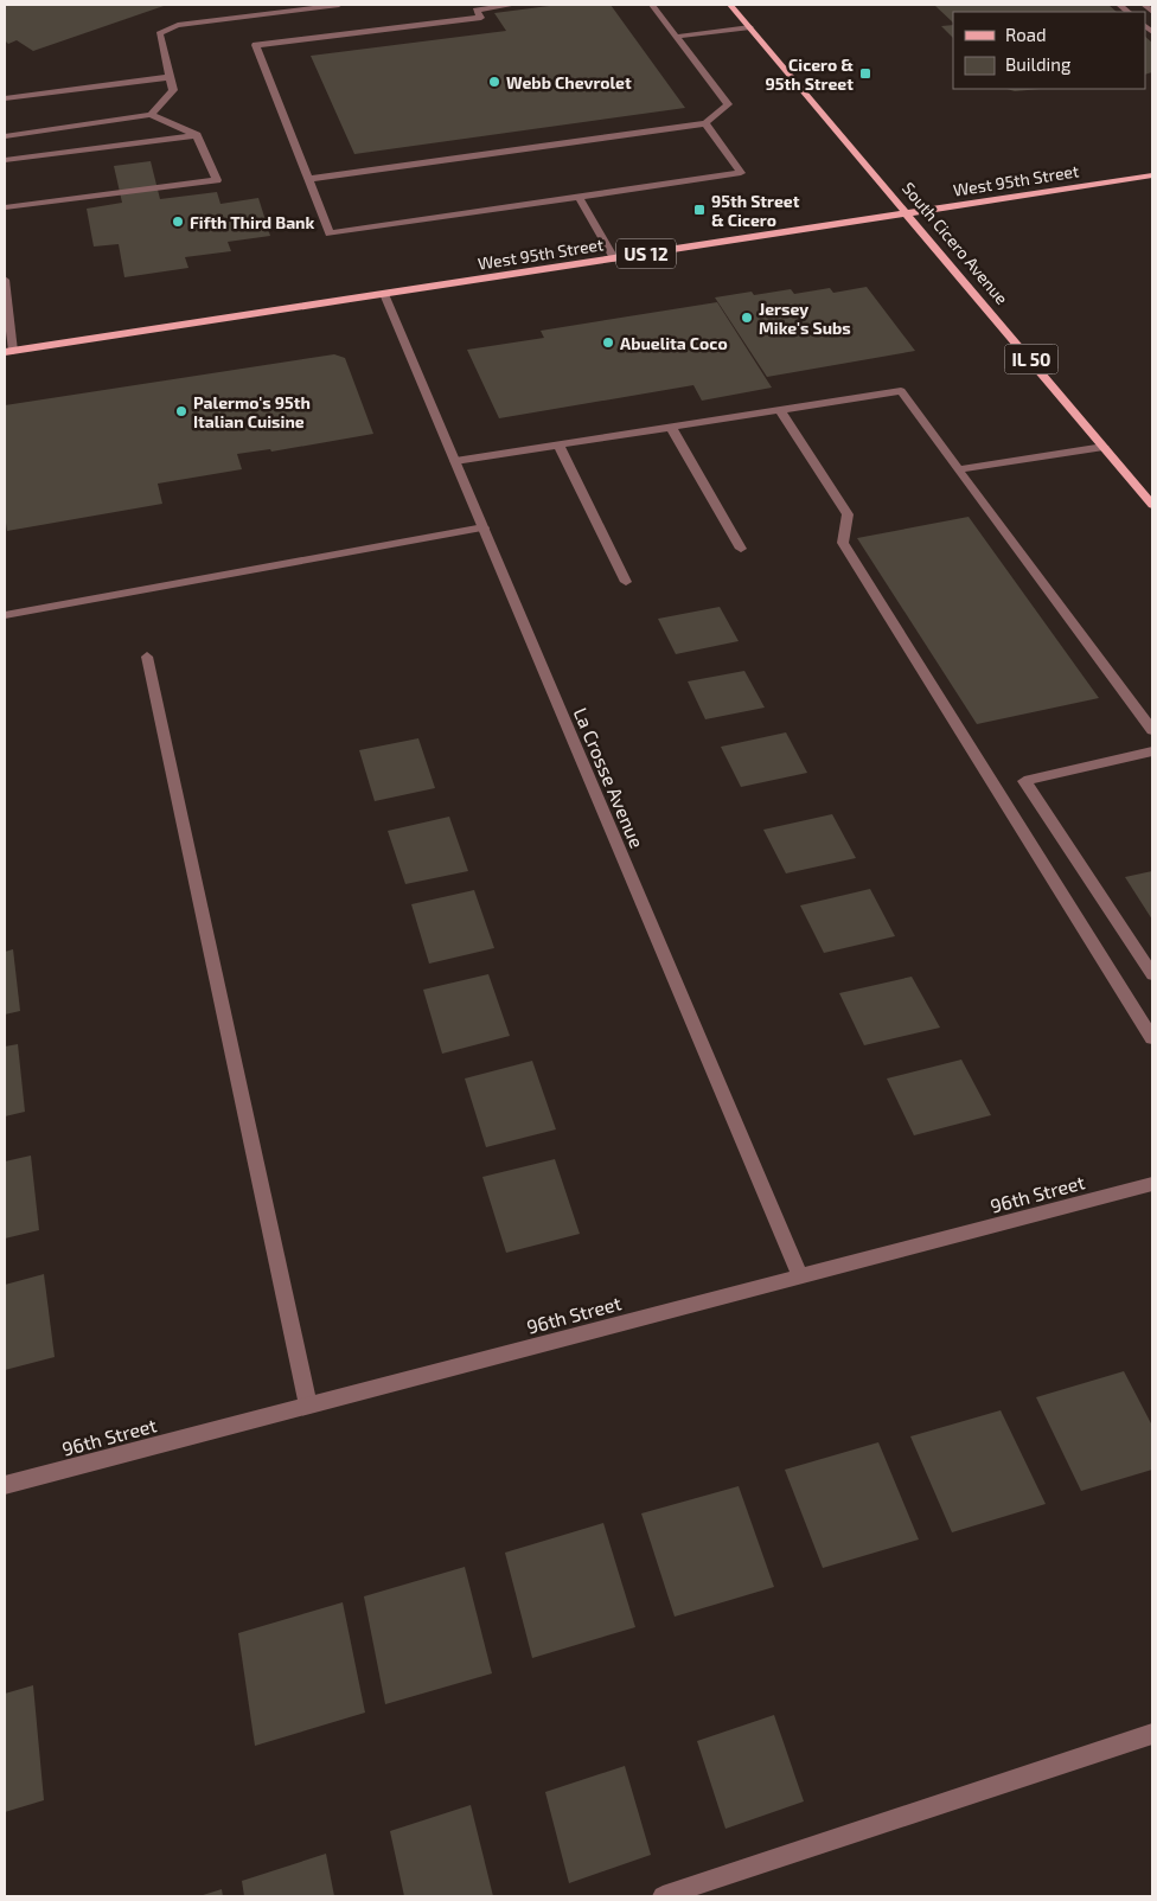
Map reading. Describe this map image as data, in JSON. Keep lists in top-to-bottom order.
{
  "streets": {
    "main road": [
      "West 95th Street",
      "South Cicero Avenue",
      "US 12",
      "IL 50"
    ],
    "street": ["La Crosse Avenue", "96th Street"]
  },
  "crossings": [
    ["West 95th Street", "South Cicero Avenue"],
    ["West 95th Street", "La Crosse Avenue"],
    ["La Crosse Avenue", "96th Street"]
  ],
  "places": {
    "transit": ["Cicero & 95th Street", "95th Street & Cicero"],
    "other": [
      "Webb Chevrolet",
      "Fifth Third Bank",
      "Jersey Mike's Subs",
      "Abuelita Coco",
      "Palermo's 95th Italian Cuisine"
    ]
  },
  "legend": ["Road", "Building"]
}
